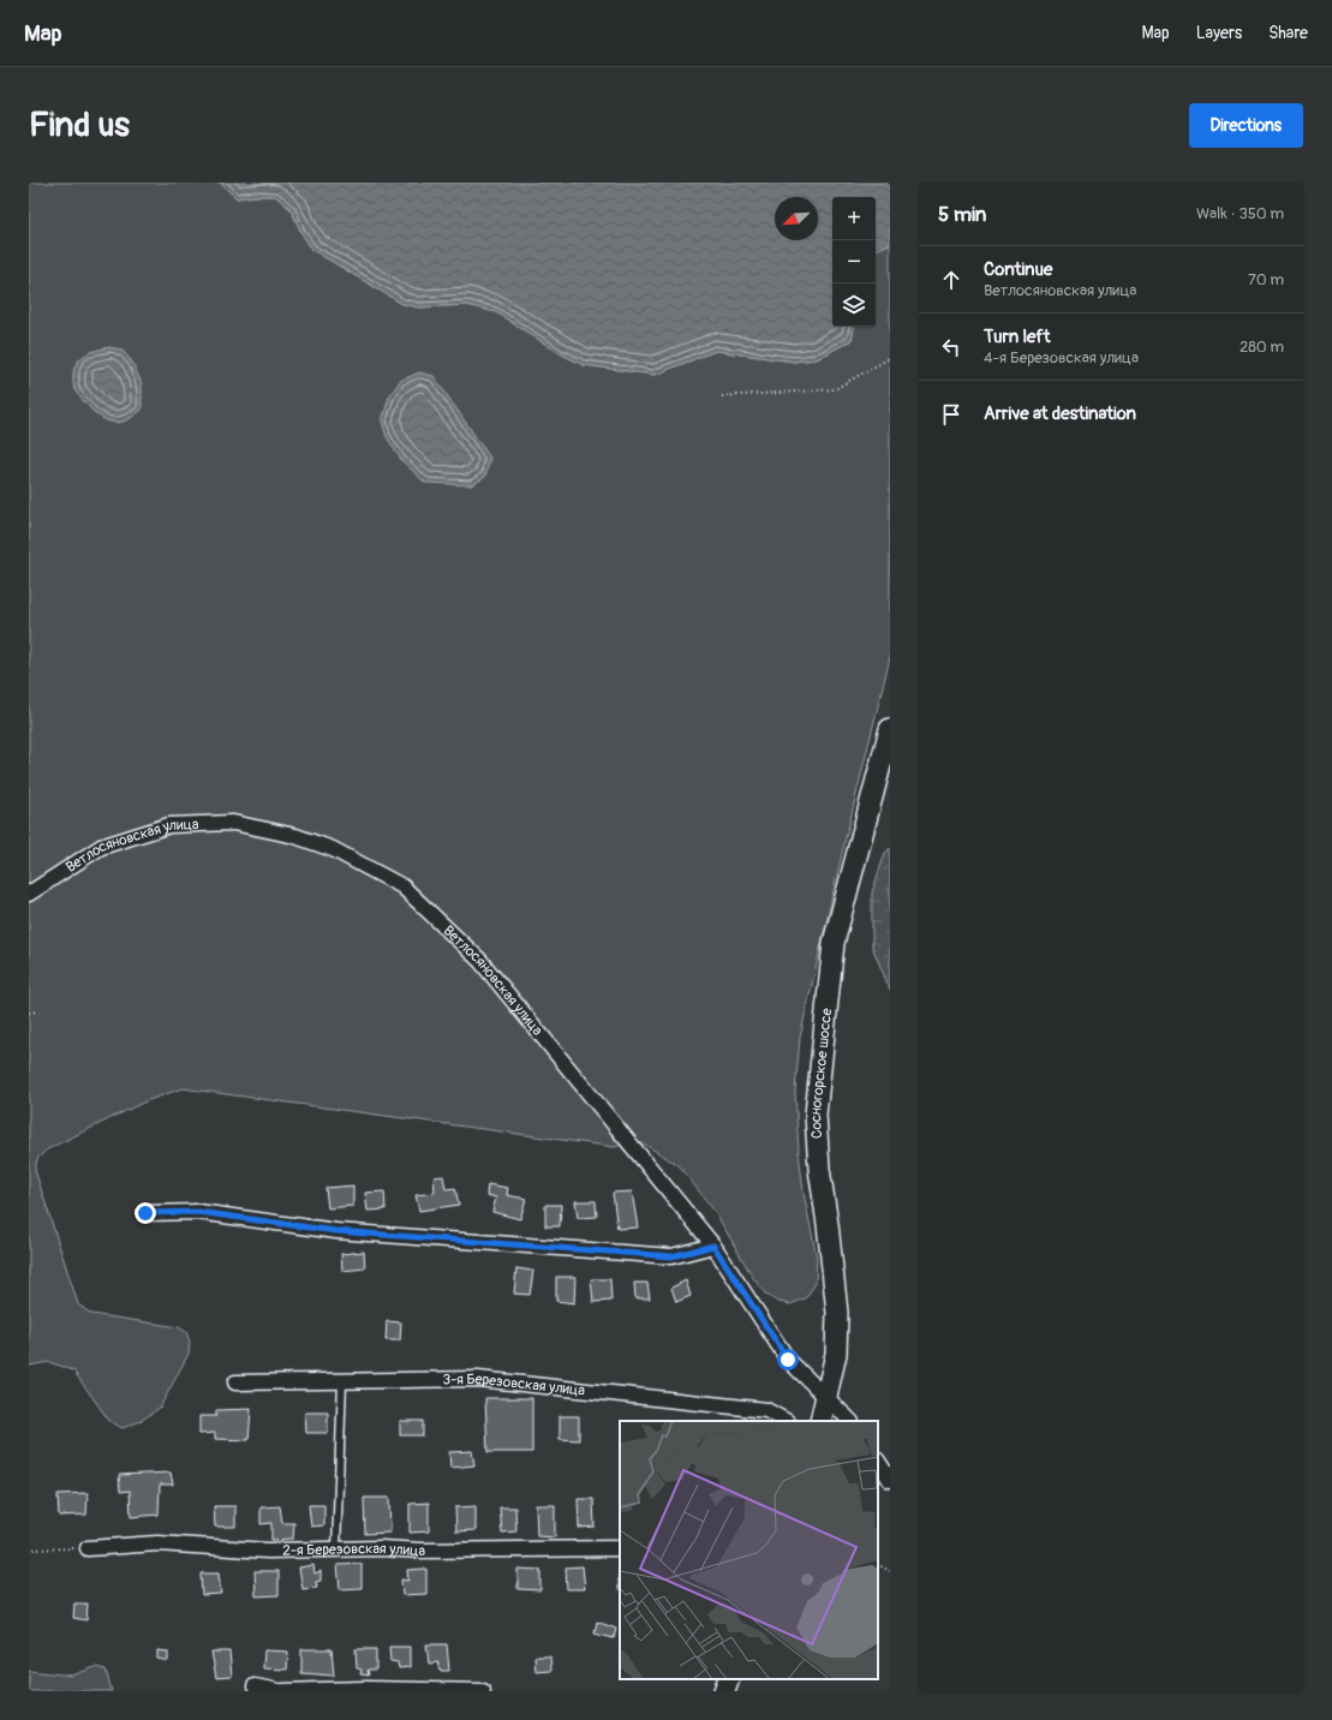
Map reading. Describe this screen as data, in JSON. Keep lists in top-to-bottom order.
{
  "streets": {
    "main road": ["Сосногорское шоссе"],
    "street": ["Ветлосяновская улица", "3-я Березовская улица", "2-я Березовская улица"]
  },
  "crossings": [
    ["Ветлосяновская улица", "Сосногорское шоссе"]
  ],
  "north": "bottom left",
  "page": {
    "header": "Map",
    "nav": ["Map", "Layers", "Share"],
    "buttons": "Directions",
    "title": "Find us",
    "heading": ["5 min", "Walk · 350 m"],
    "map_buttons": ["+", "−"],
    "list": [
      ["Continue", "Ветлосяновская улица", "70 m"],
      ["Turn left", "4-я Березовская улица", "280 m"],
      "Arrive at destination"
    ]
  }
}
